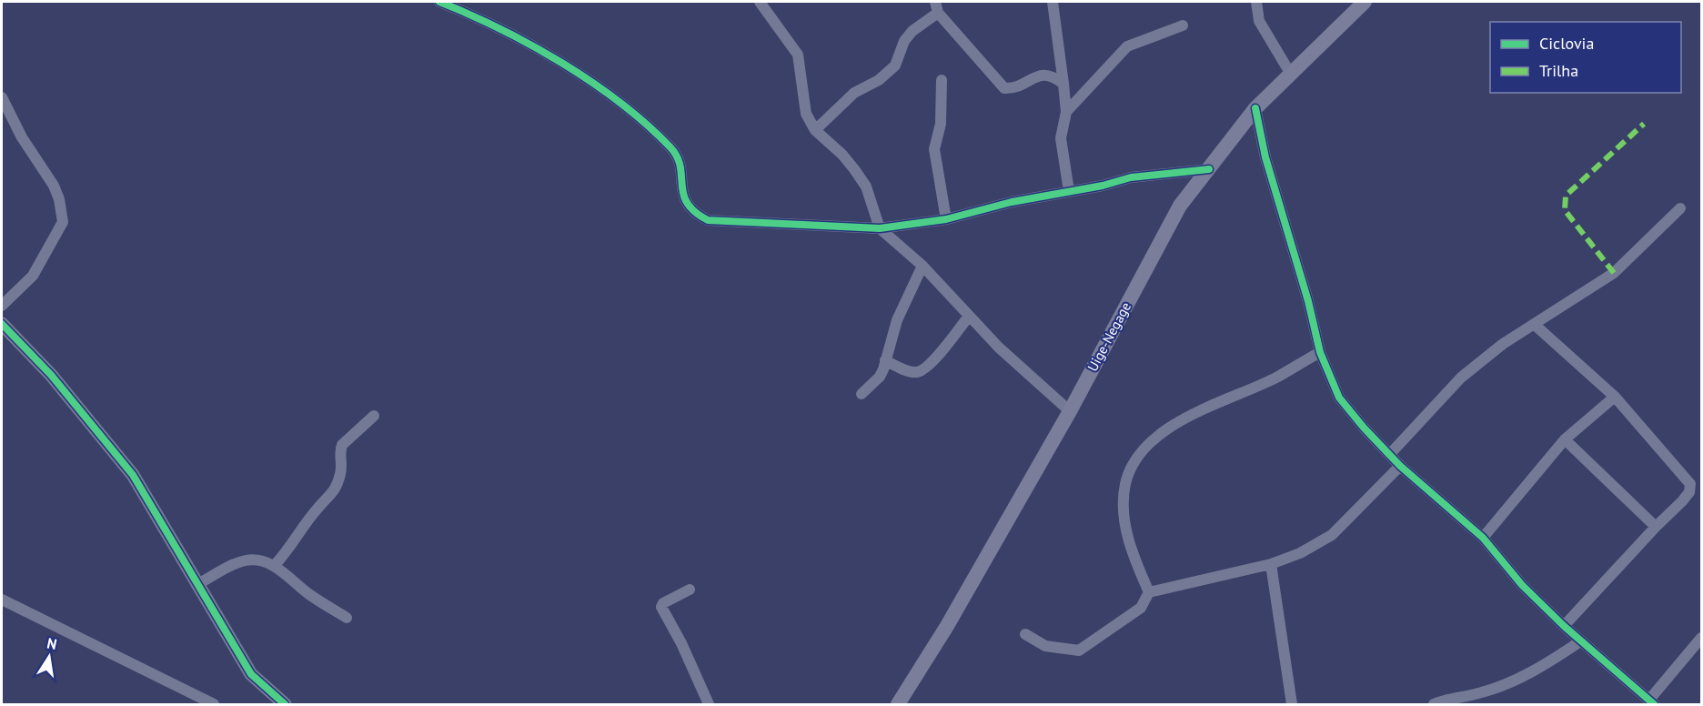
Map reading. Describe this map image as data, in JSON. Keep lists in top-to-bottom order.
{
  "streets": {
    "main road": ["Uige-Negage"]
  },
  "legend": ["Ciclovia", "Trilha"],
  "north": "top"
}
